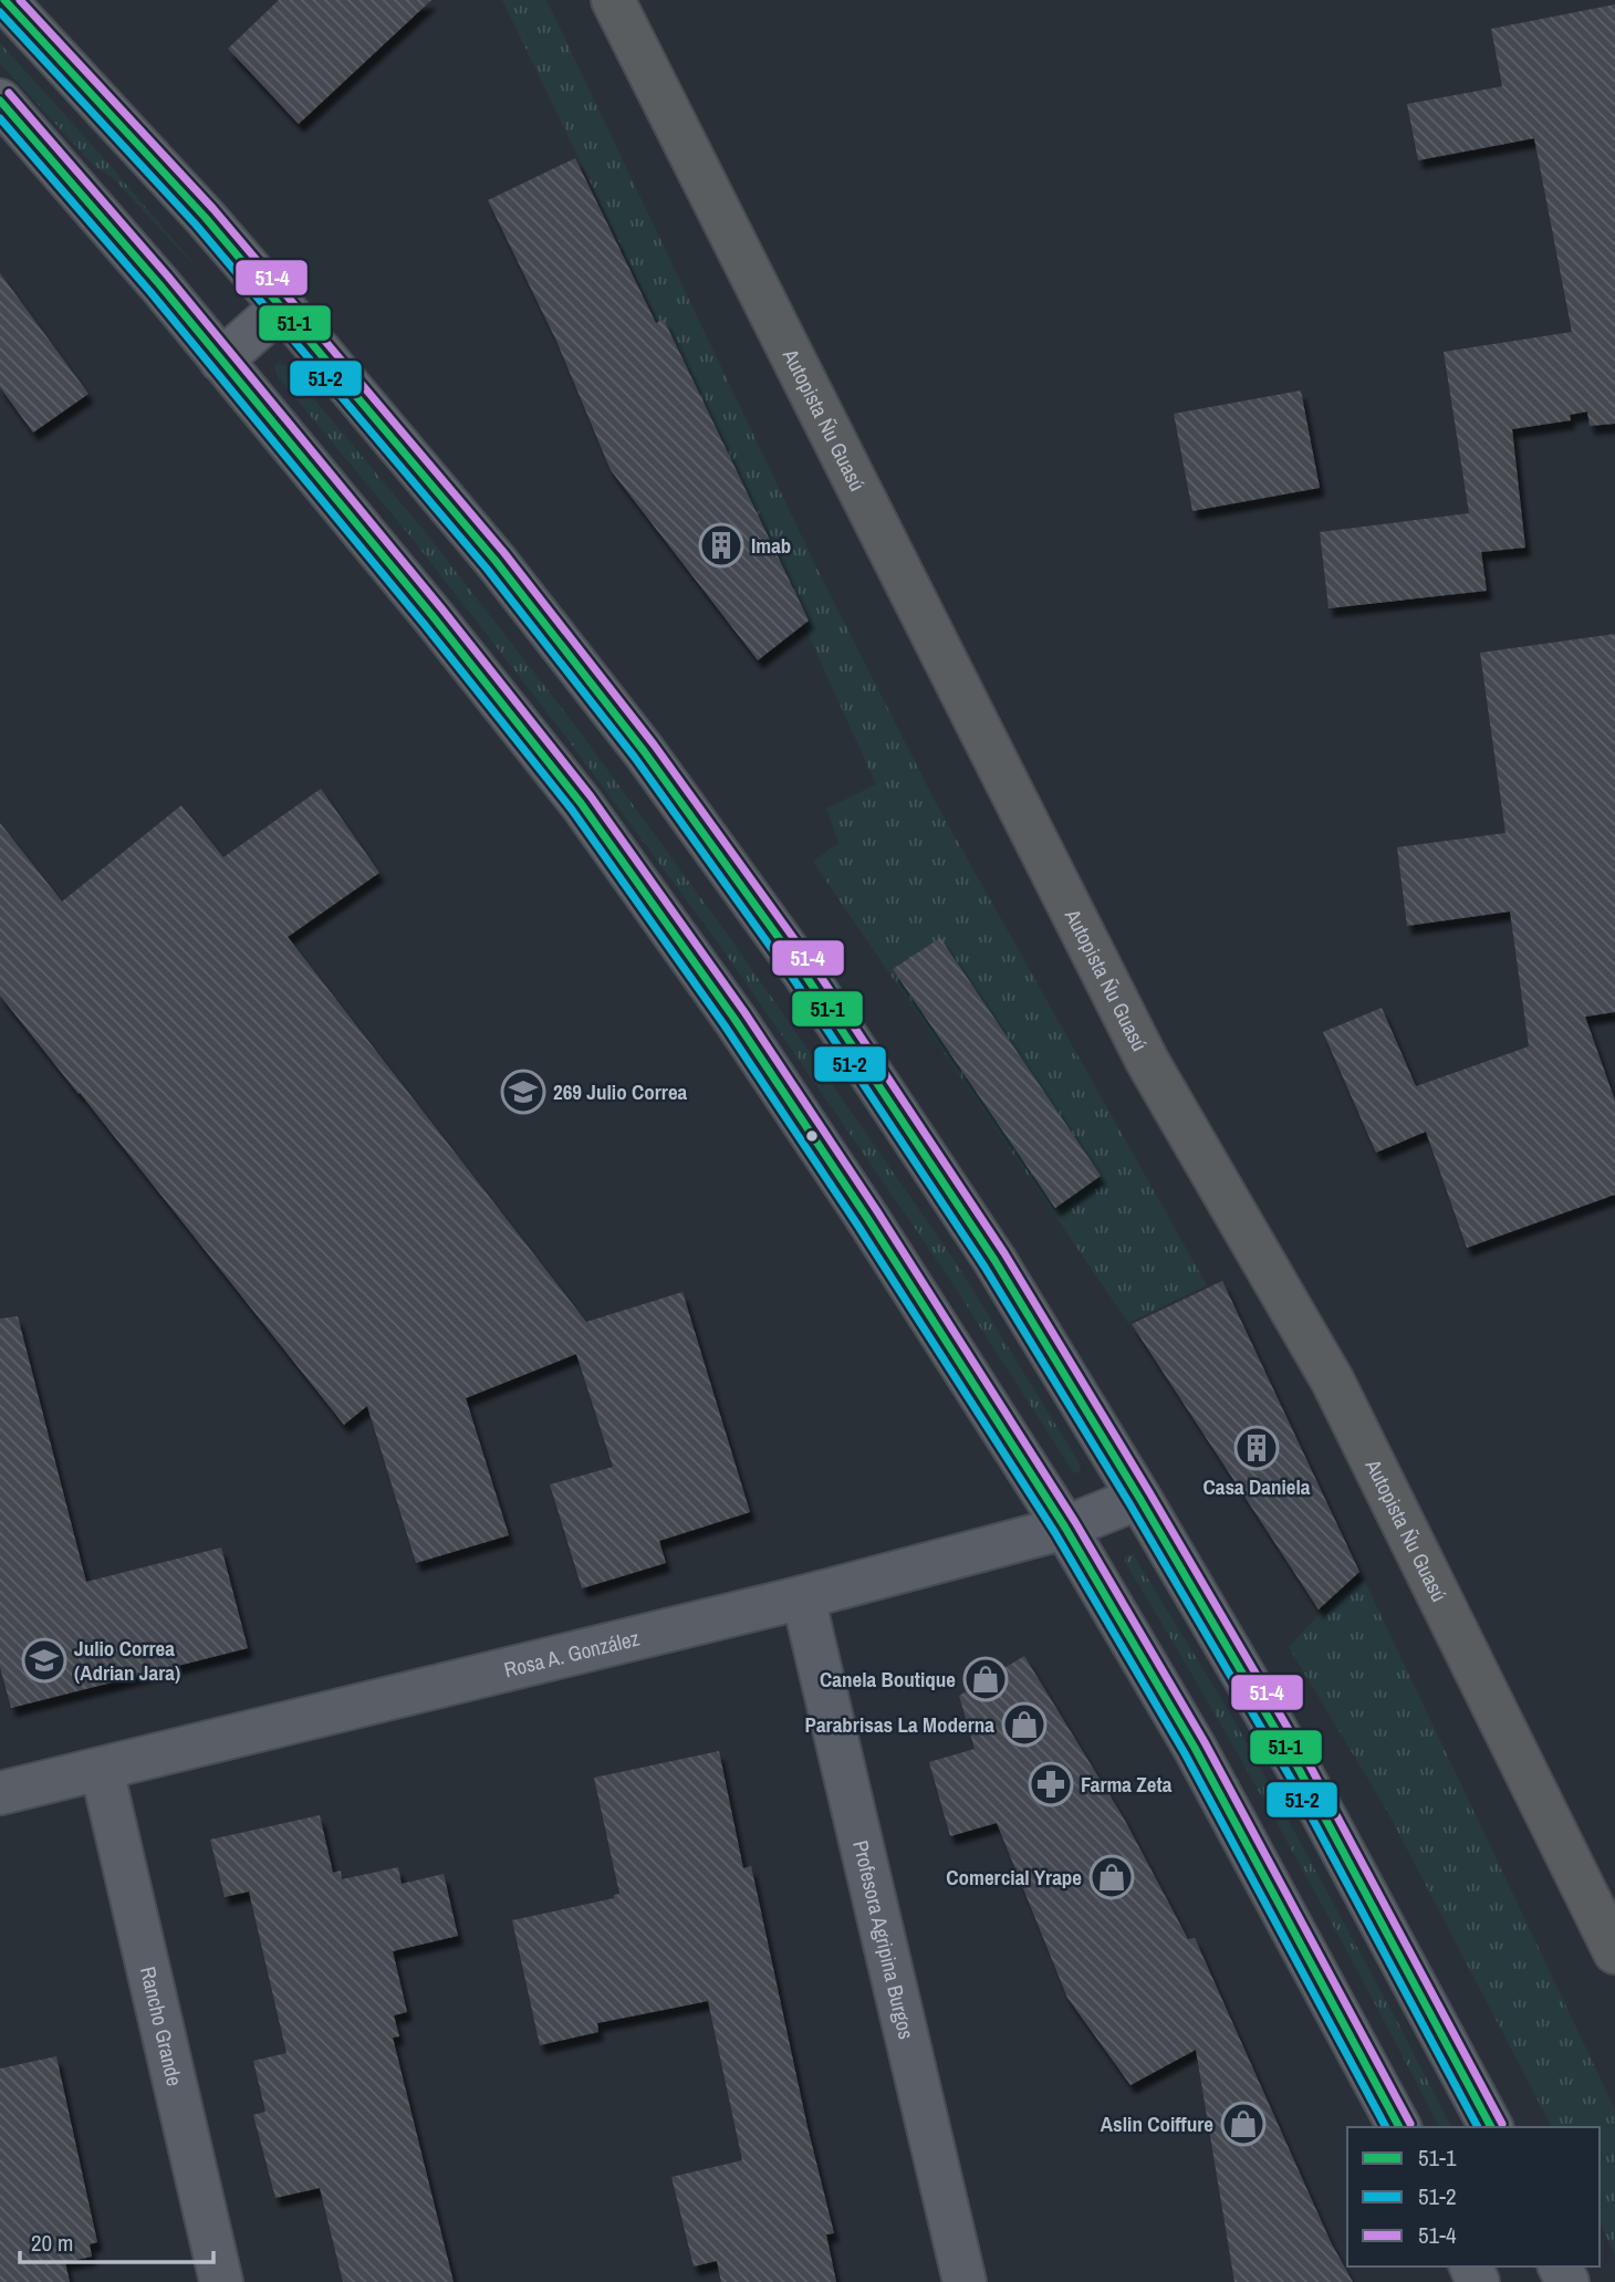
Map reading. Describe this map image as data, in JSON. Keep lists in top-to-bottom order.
{
  "streets": {
    "highway": ["Autopista Ñu Guasú"],
    "street": ["Rosa A. González", "Profesora Agripina Burgos", "Rancho Grande"]
  },
  "crossings": [
    ["Rosa A. González", "Profesora Agripina Burgos"],
    ["Rosa A. González", "Rancho Grande"]
  ],
  "places": {
    "building": ["Imab", "Casa Daniela"],
    "school or university": ["269 Julio Correa", "Julio Correa (Adrian Jara)"],
    "shop": [
      "Canela Boutique",
      "Parabrisas La Moderna",
      "Comercial Yrape",
      "Aslin Coiffure"
    ],
    "pharmacy": ["Farma Zeta"]
  },
  "lines": ["transit line 51-1", "transit line 51-4", "transit line 51-2"],
  "legend": ["51-1", "51-2", "51-4"],
  "scale_bar": "20 m"
}
